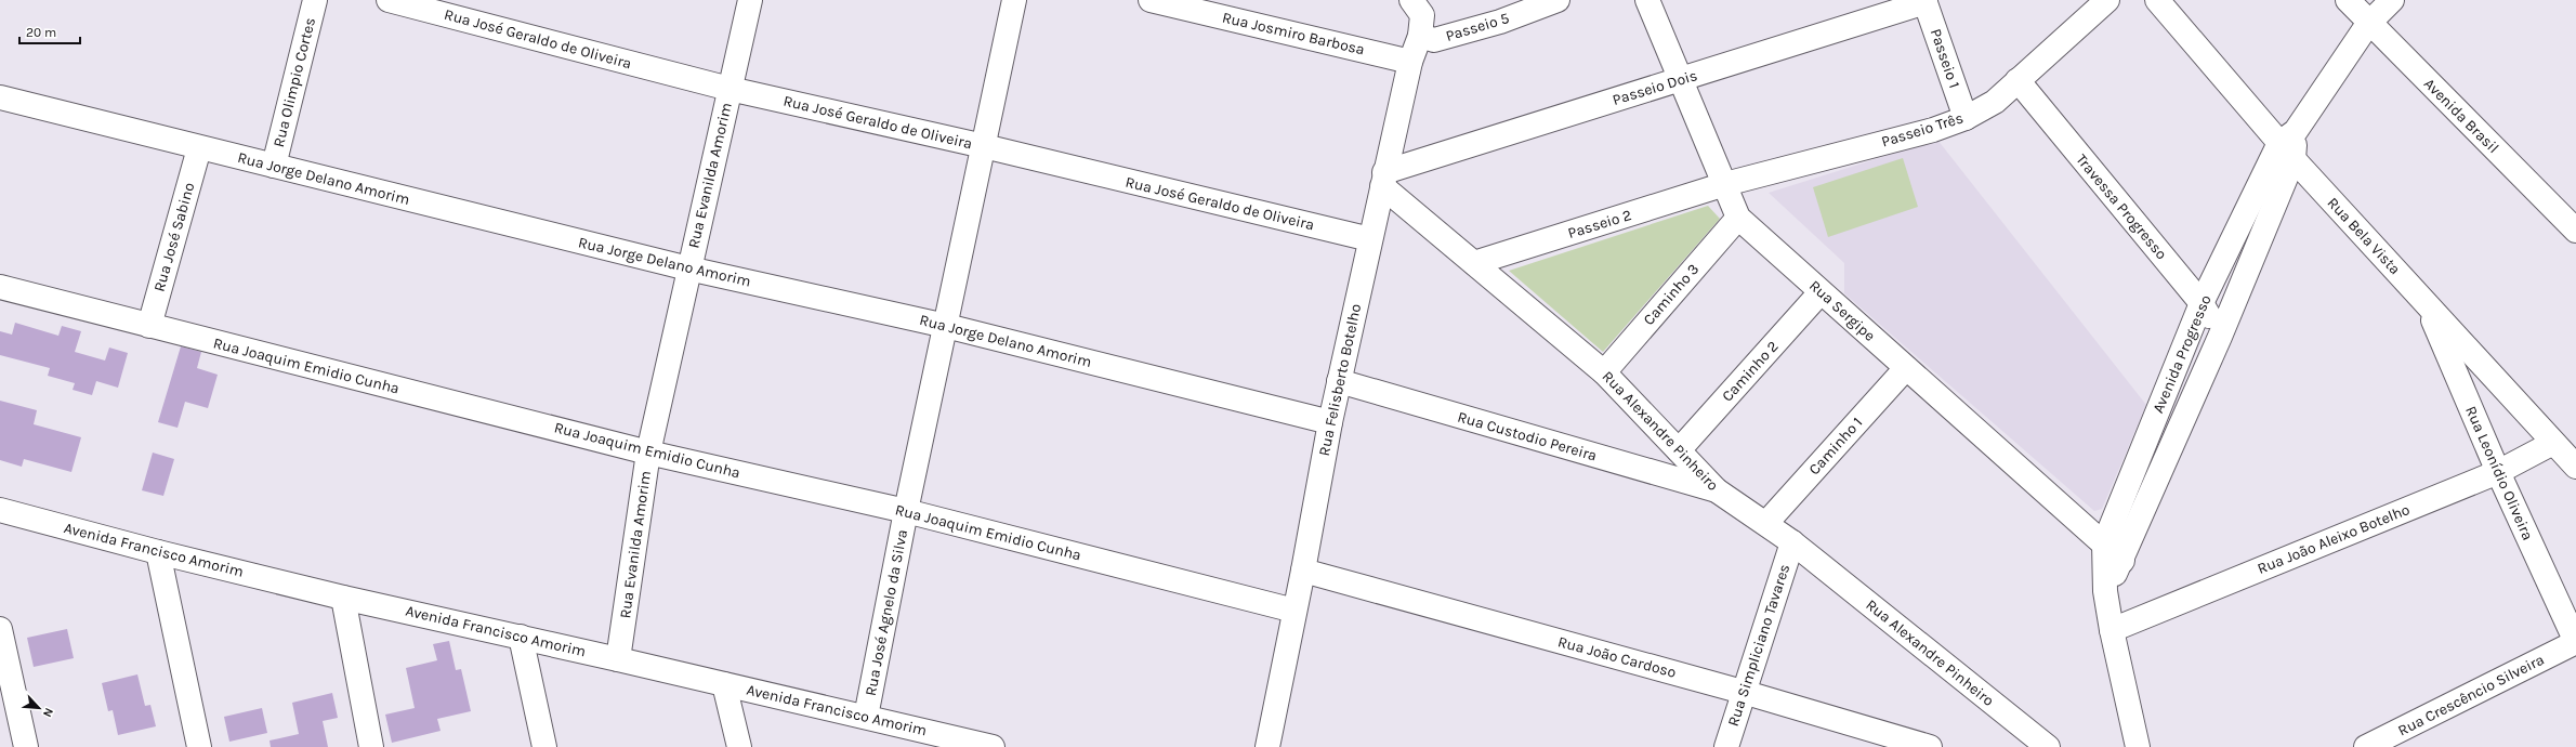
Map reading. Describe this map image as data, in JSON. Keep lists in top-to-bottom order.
{
  "streets": {
    "street": [
      "Passeio 5",
      "Rua Josmiro Barbosa",
      "Rua José Geraldo de Oliveira",
      "Passeio 1",
      "Rua Olimpio Cortes",
      "Passeio Dois",
      "Avenida Brasil",
      "Passeio Três",
      "Rua Evanilda Amorim",
      "Rua Jorge Delano Amorim",
      "Travessa Progresso",
      "Passeio 2",
      "Rua Bela Vista",
      "Rua José Sabino",
      "Caminho 3",
      "Rua Sergipe",
      "Avenida Progresso",
      "Rua Joaquim Emidio Cunha",
      "Caminho 2",
      "Rua Felisberto Botelho",
      "Rua Alexandre Pinheiro",
      "Rua Custodio Pereira",
      "Caminho 1",
      "Rua Leonídio Oliveira",
      "Rua João Aleixo Botelho",
      "Avenida Francisco Amorim",
      "Rua José Agnelo da Silva",
      "Rua Simpliciano Tavares",
      "Rua João Cardoso",
      "Rua Crescêncio Silveira"
    ]
  },
  "crossings": [
    ["Passeio 5", "Rua Felisberto Botelho"],
    ["Rua Josmiro Barbosa", "Rua Felisberto Botelho"],
    ["Rua José Geraldo de Oliveira", "Rua Evanilda Amorim"],
    ["Rua José Geraldo de Oliveira", "Rua Felisberto Botelho"],
    ["Rua José Geraldo de Oliveira", "Rua José Agnelo da Silva"],
    ["Passeio 1", "Passeio Dois"],
    ["Passeio 1", "Passeio Três"],
    ["Rua Olimpio Cortes", "Rua Jorge Delano Amorim"],
    ["Passeio Dois", "Rua Sergipe"],
    ["Passeio Dois", "Rua Felisberto Botelho"],
    ["Passeio Dois", "Rua Alexandre Pinheiro"],
    ["Avenida Brasil", "Avenida Progresso"],
    ["Passeio Três", "Travessa Progresso"],
    ["Passeio Três", "Passeio 2"],
    ["Passeio Três", "Rua Sergipe"],
    ["Rua Evanilda Amorim", "Rua Jorge Delano Amorim"],
    ["Rua Evanilda Amorim", "Rua Joaquim Emidio Cunha"],
    ["Rua Evanilda Amorim", "Avenida Francisco Amorim"],
    ["Rua Jorge Delano Amorim", "Rua José Sabino"],
    ["Rua Jorge Delano Amorim", "Rua Felisberto Botelho"],
    ["Rua Jorge Delano Amorim", "Rua José Agnelo da Silva"],
    ["Travessa Progresso", "Avenida Progresso"],
    ["Passeio 2", "Rua Sergipe"],
    ["Passeio 2", "Rua Alexandre Pinheiro"],
    ["Rua Bela Vista", "Avenida Progresso"],
    ["Rua Bela Vista", "Rua Leonídio Oliveira"],
    ["Rua Bela Vista", "Rua João Aleixo Botelho"],
    ["Rua José Sabino", "Rua Joaquim Emidio Cunha"],
    ["Caminho 3", "Rua Sergipe"],
    ["Caminho 3", "Rua Alexandre Pinheiro"],
    ["Rua Sergipe", "Avenida Progresso"],
    ["Rua Sergipe", "Caminho 2"],
    ["Rua Sergipe", "Caminho 1"],
    ["Avenida Progresso", "Rua João Aleixo Botelho"],
    ["Rua Joaquim Emidio Cunha", "Rua Felisberto Botelho"],
    ["Rua Joaquim Emidio Cunha", "Rua José Agnelo da Silva"],
    ["Caminho 2", "Rua Alexandre Pinheiro"],
    ["Rua Felisberto Botelho", "Rua Alexandre Pinheiro"],
    ["Rua Felisberto Botelho", "Rua Custodio Pereira"],
    ["Rua Felisberto Botelho", "Rua João Cardoso"],
    ["Rua Alexandre Pinheiro", "Rua Custodio Pereira"],
    ["Rua Alexandre Pinheiro", "Caminho 1"],
    ["Rua Alexandre Pinheiro", "Rua Simpliciano Tavares"],
    ["Rua Leonídio Oliveira", "Rua João Aleixo Botelho"],
    ["Rua Leonídio Oliveira", "Rua Crescêncio Silveira"],
    ["Avenida Francisco Amorim", "Rua José Agnelo da Silva"],
    ["Rua Simpliciano Tavares", "Rua João Cardoso"]
  ],
  "scale_bar": "20 m",
  "north": "bottom right"
}
